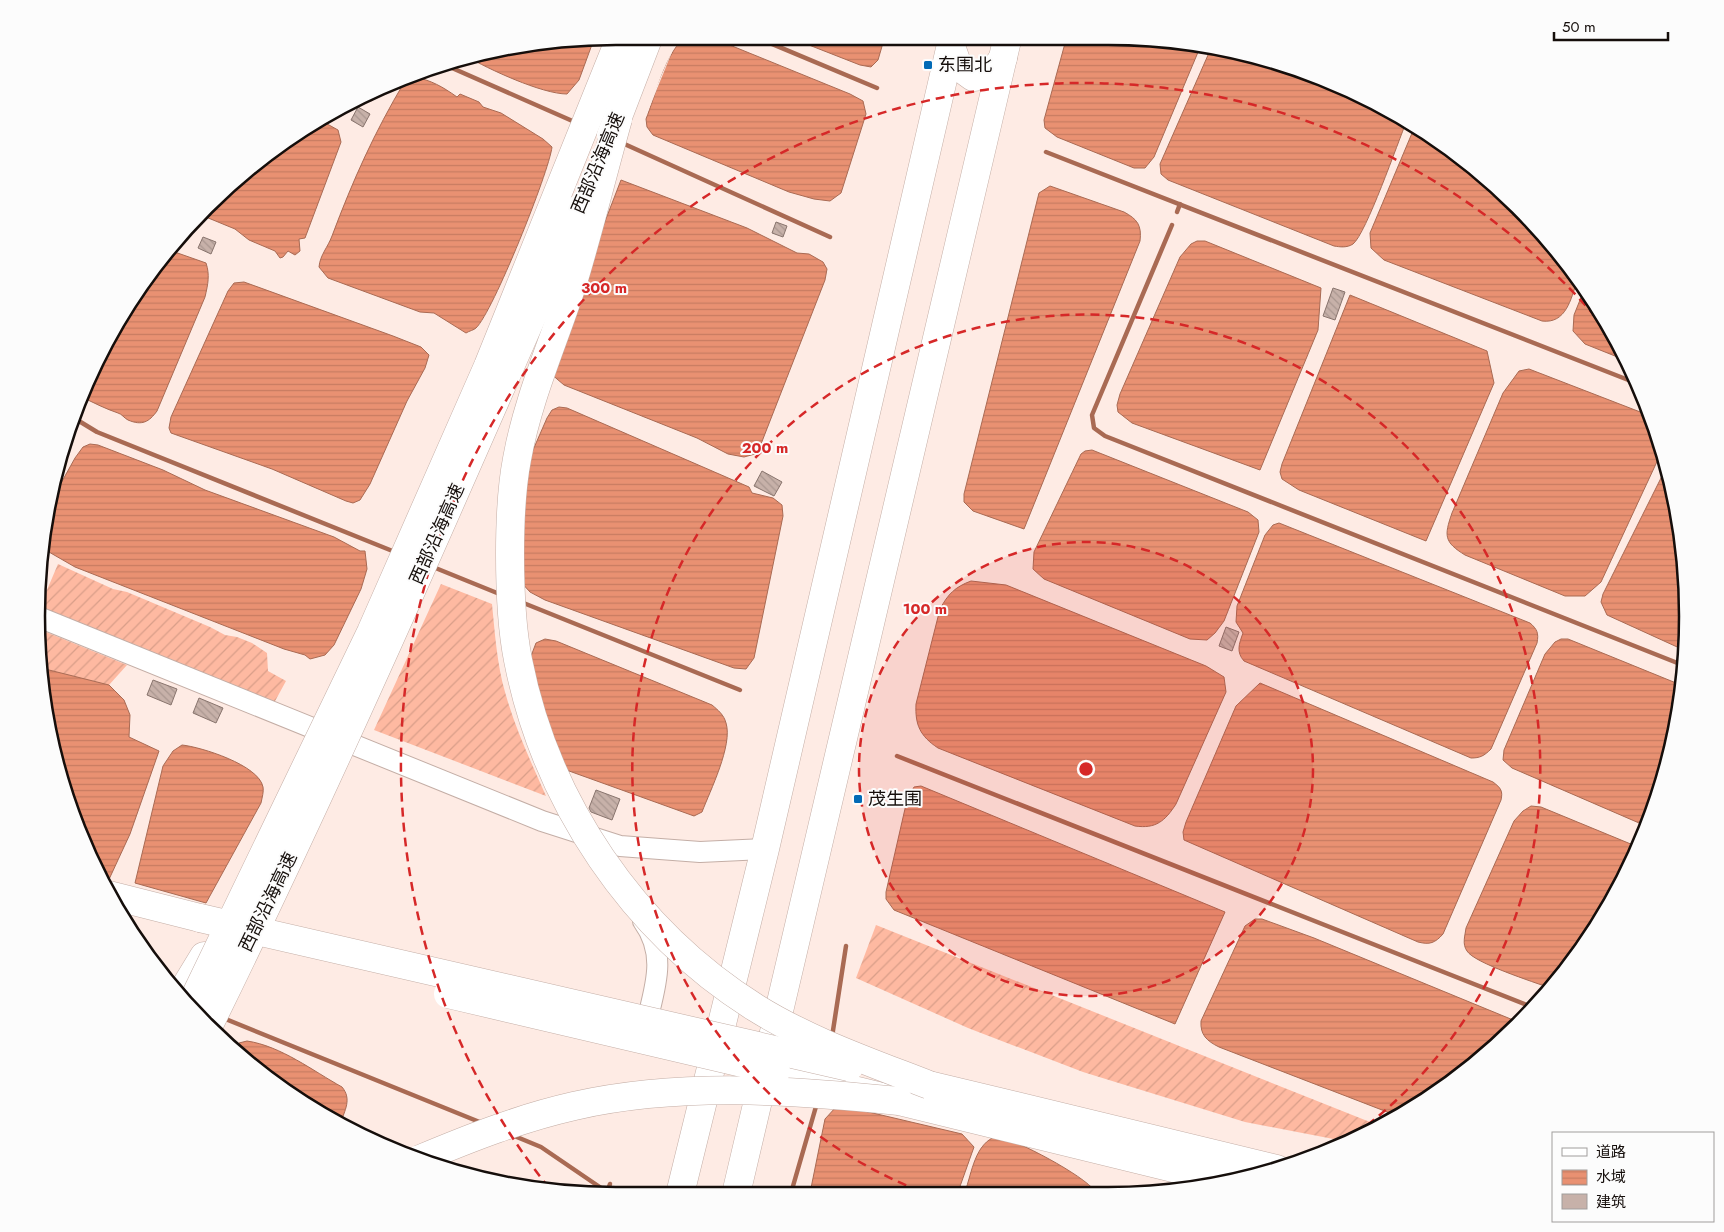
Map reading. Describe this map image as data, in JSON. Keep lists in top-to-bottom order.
{
  "streets": {
    "highway": ["西部沿海高速"]
  },
  "places": {
    "transit": ["东围北", "茂生围"]
  },
  "legend": ["道路", "水域", "建筑"],
  "scale_bar": "50 m",
  "rings": ["300 m", "200 m", "100 m"]
}
